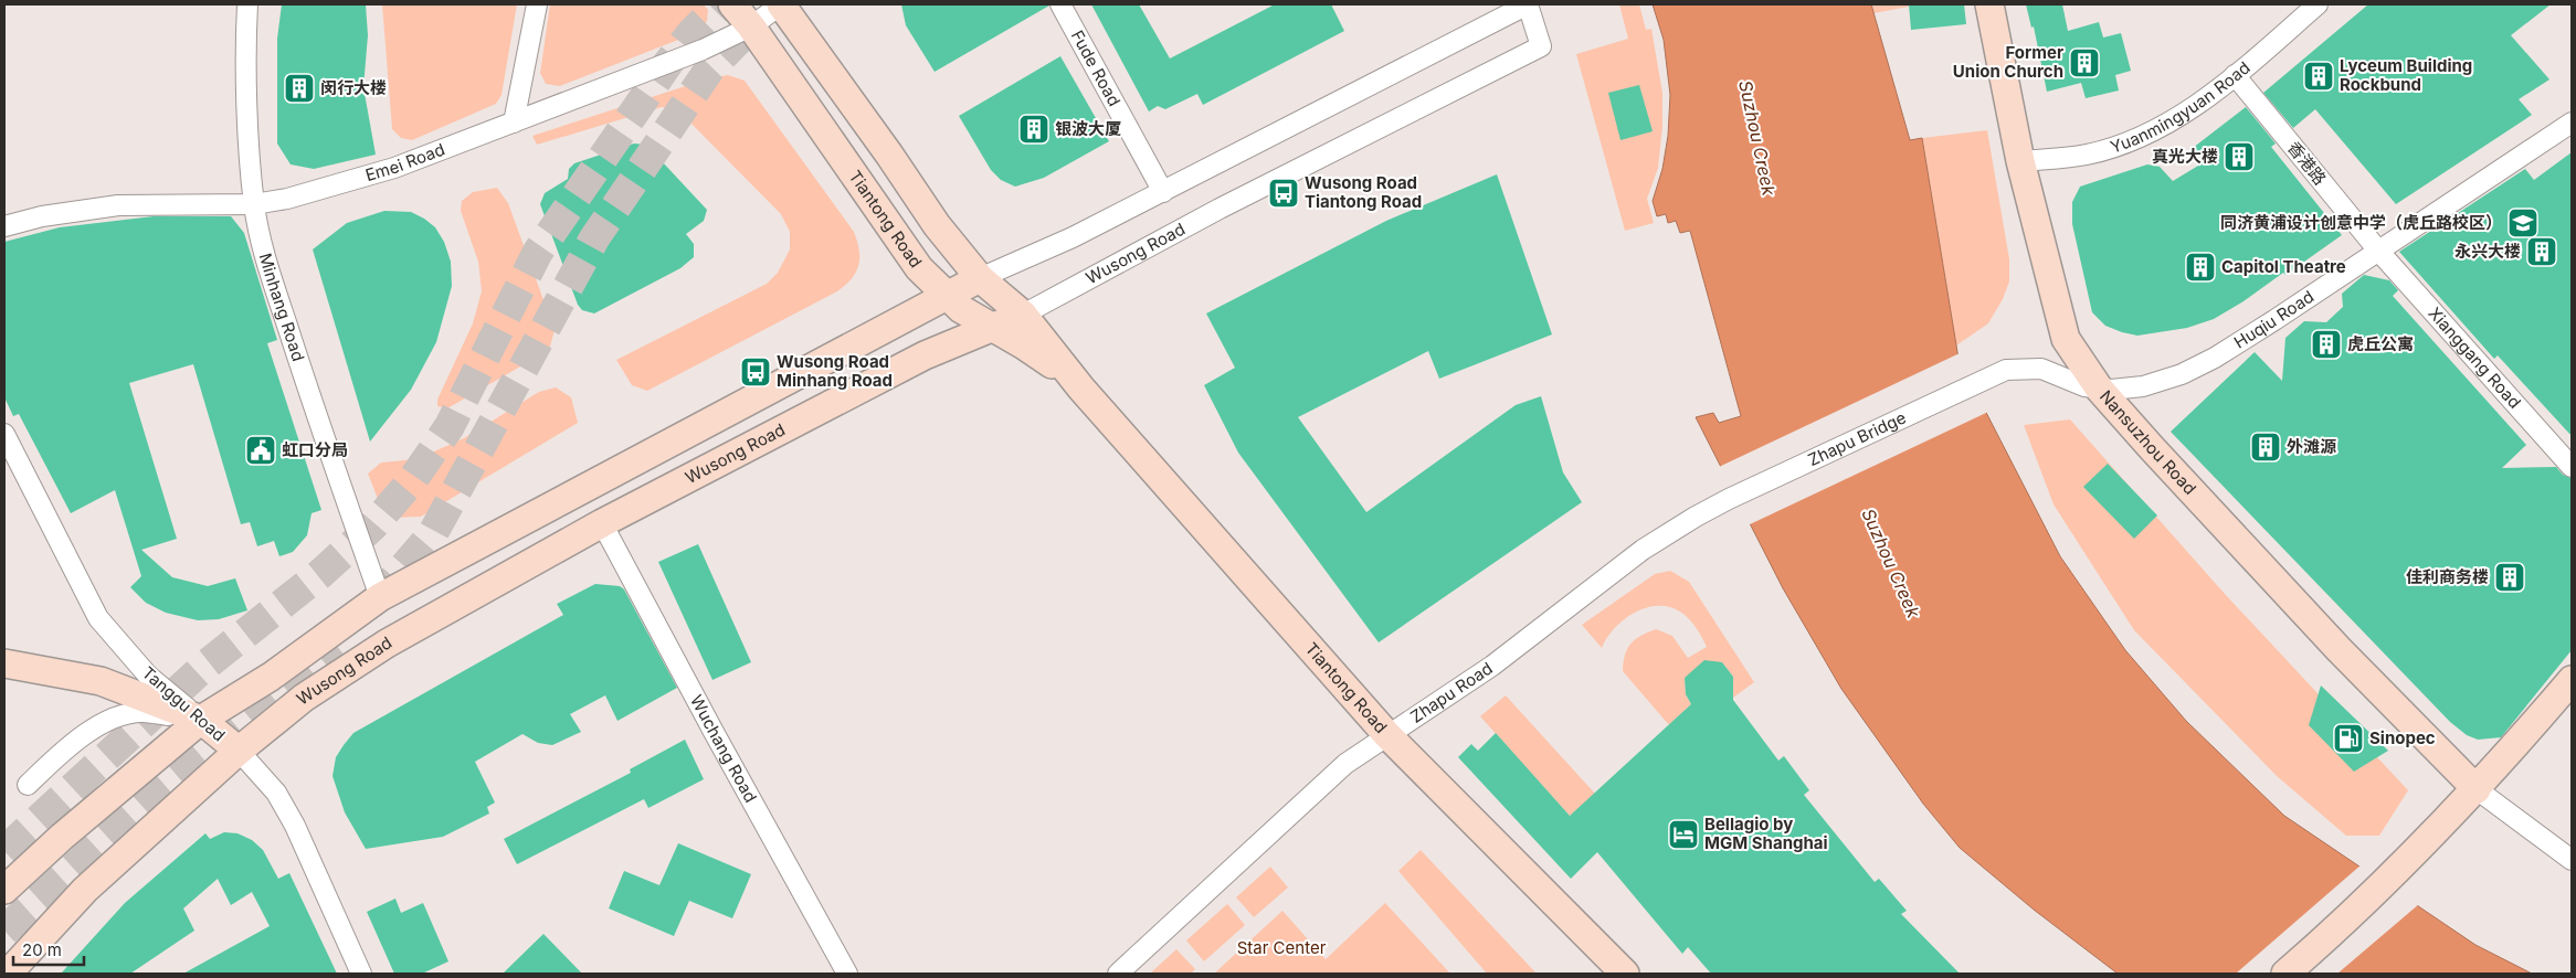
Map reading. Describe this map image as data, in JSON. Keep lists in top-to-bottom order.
{
  "streets": {
    "main road": [
      "Tiantong Road",
      "Wusong Road",
      "Nansuzhou Road",
      "Tanggu Road"
    ],
    "street": [
      "Fude Road",
      "Yuanmingyuan Road",
      "Emei Road",
      "香港路",
      "Minhang Road",
      "Huqiu Road",
      "Xianggang Road",
      "Zhapu Bridge",
      "Zhapu Road",
      "Wuchang Road"
    ]
  },
  "crossings": [
    ["Yuanmingyuan Road", "香港路"],
    ["Yuanmingyuan Road", "Nansuzhou Road"],
    ["Emei Road", "Tiantong Road"],
    ["Emei Road", "Minhang Road"],
    ["香港路", "Huqiu Road"],
    ["香港路", "Xianggang Road"],
    ["Tiantong Road", "Wusong Road"],
    ["Tiantong Road", "Zhapu Road"],
    ["Wusong Road", "Tanggu Road"],
    ["Wusong Road", "Wuchang Road"],
    ["Huqiu Road", "Xianggang Road"],
    ["Huqiu Road", "Zhapu Bridge"],
    ["Huqiu Road", "Nansuzhou Road"],
    ["Zhapu Bridge", "Nansuzhou Road"],
    ["Zhapu Bridge", "Zhapu Road"]
  ],
  "water": ["Suzhou Creek"],
  "parks": ["Star Center"],
  "places": {
    "building": [
      "Former Union Church",
      "Lyceum Building Rockbund",
      "闵行大楼",
      "银波大厦",
      "真光大楼",
      "永兴大楼",
      "Capitol Theatre",
      "虎丘公寓",
      "外滩源",
      "佳利商务楼"
    ],
    "bus stop": ["Wusong Road Tiantong Road", "Wusong Road Minhang Road"],
    "school or university": ["同济黄浦设计创意中学（虎丘路校区）"],
    "public building": ["虹口分局"],
    "fuel station": ["Sinopec"],
    "hotel": ["Bellagio by MGM Shanghai"]
  },
  "scale_bar": "20 m"
}
